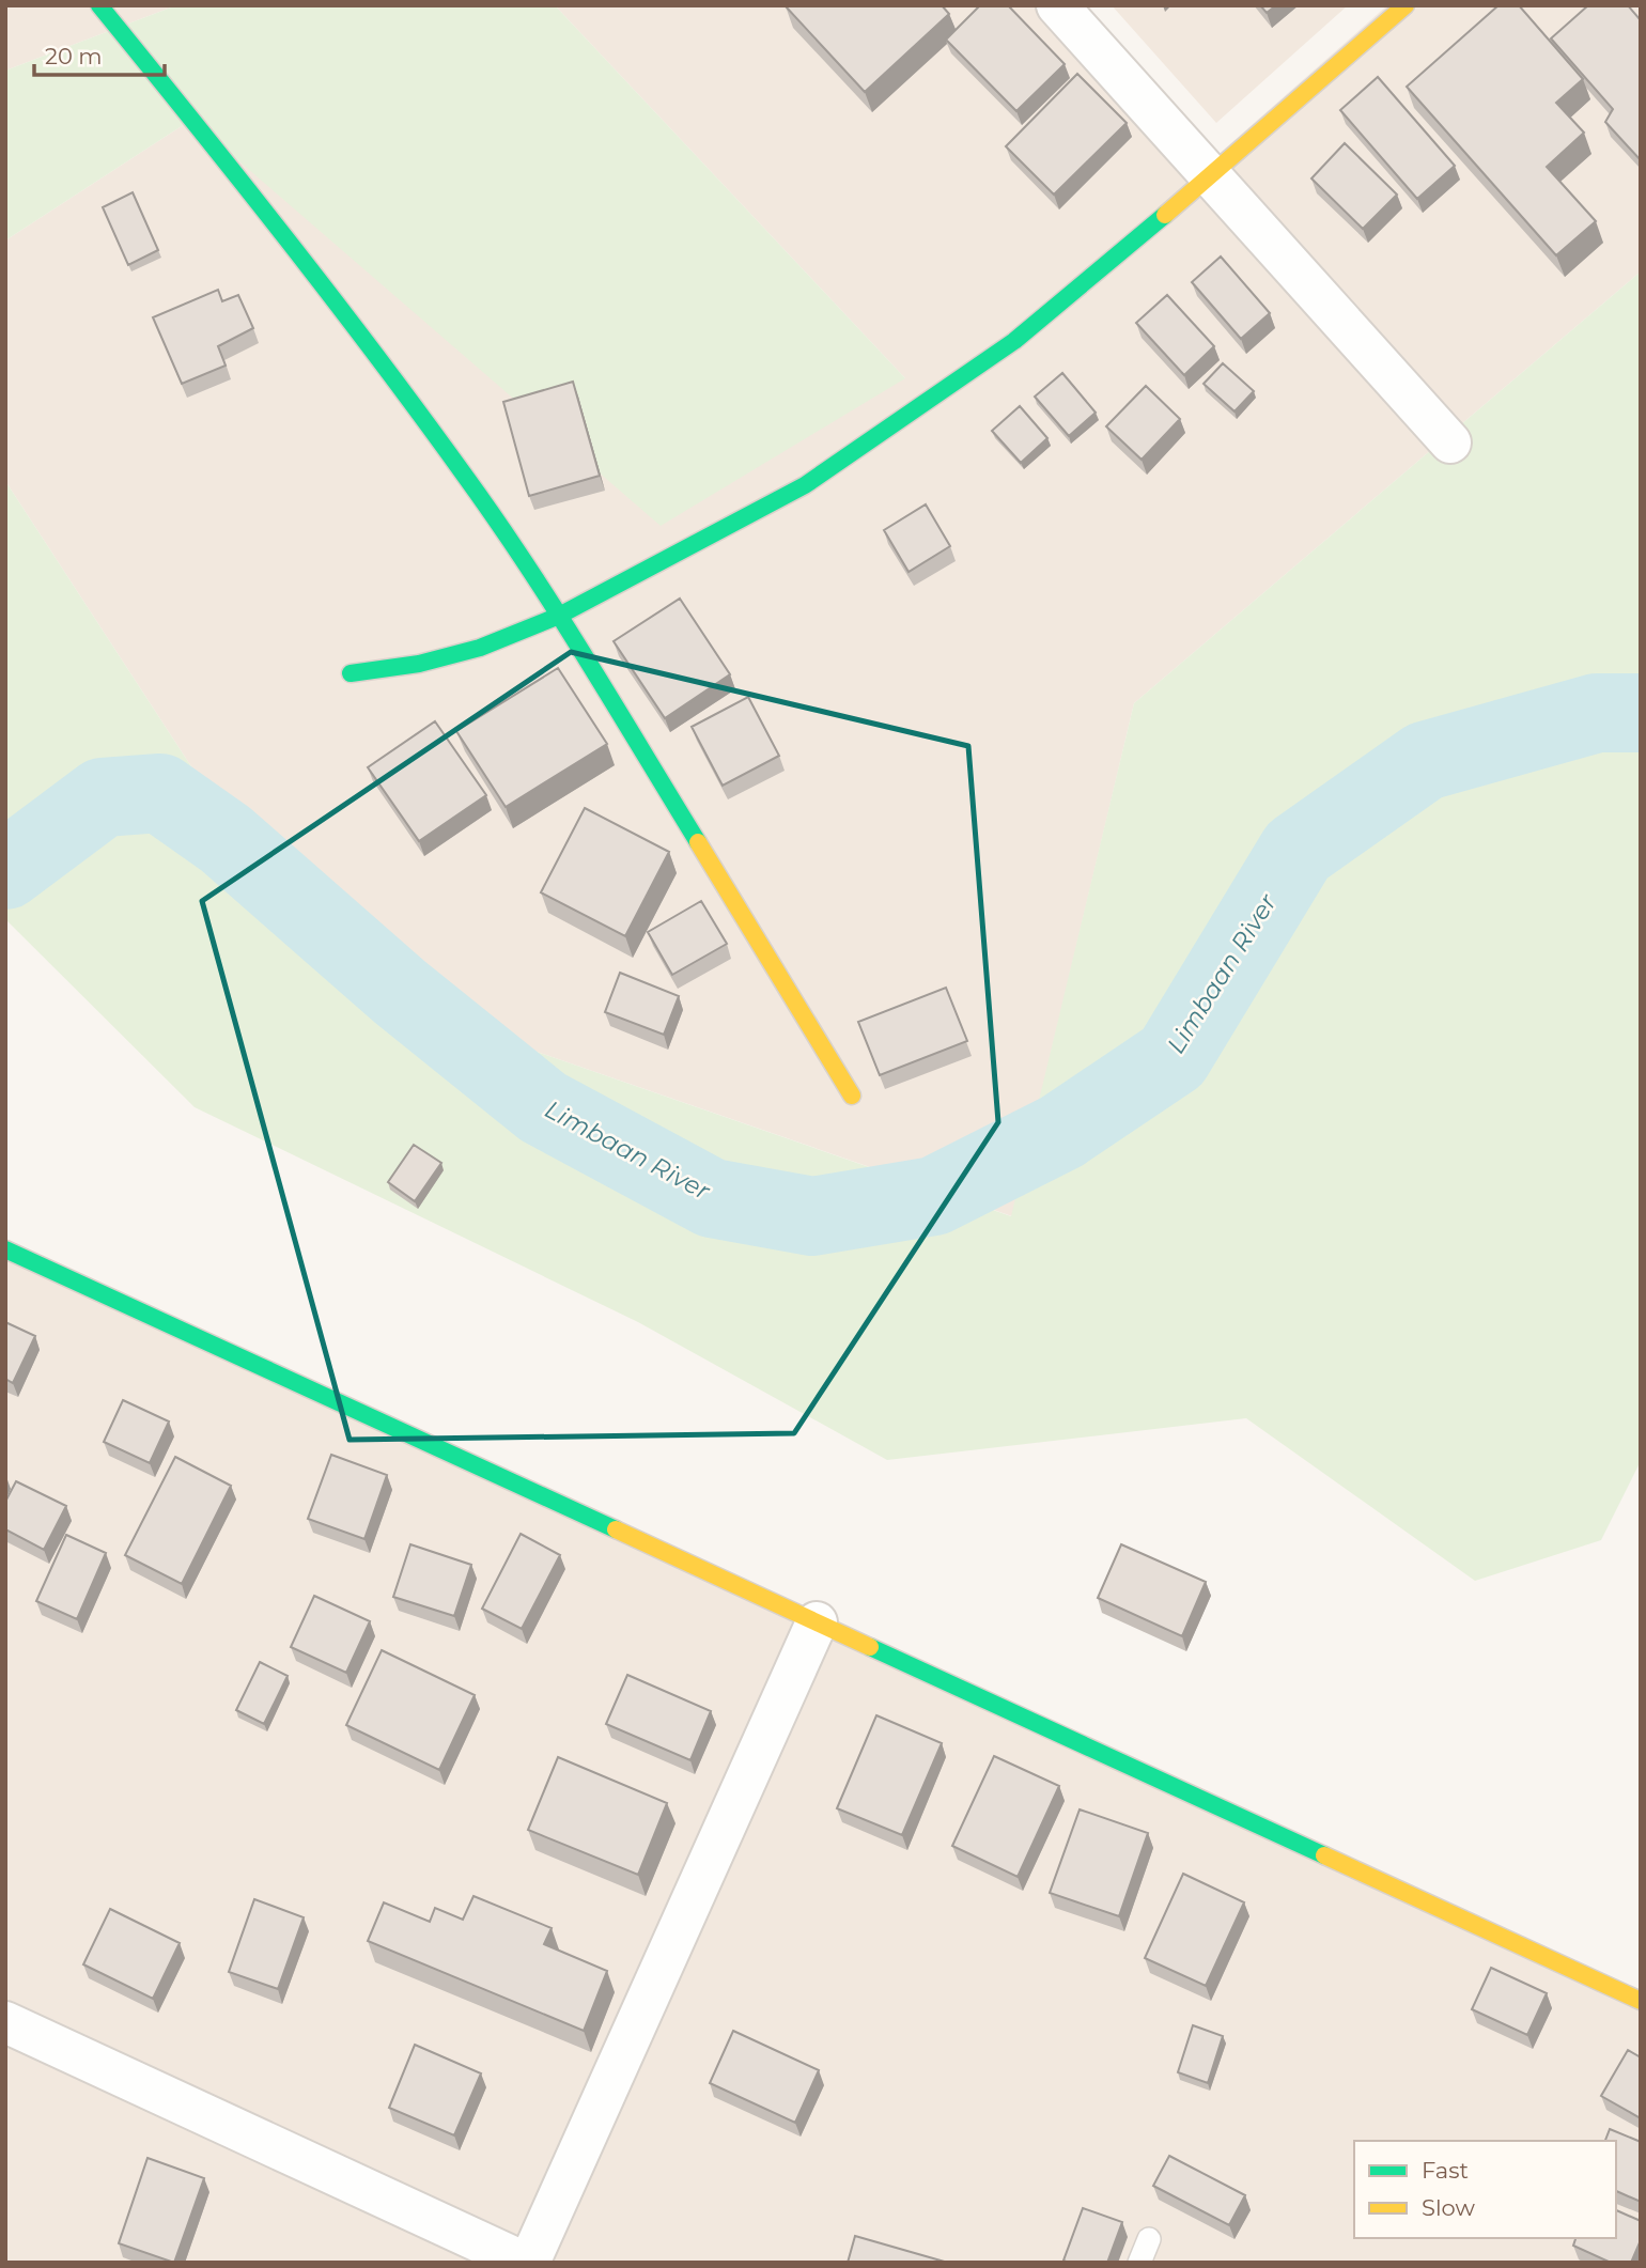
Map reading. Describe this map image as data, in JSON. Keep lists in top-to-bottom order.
{
  "water": ["Limbaan River"],
  "legend": ["Fast", "Slow"],
  "scale_bar": "20 m"
}
